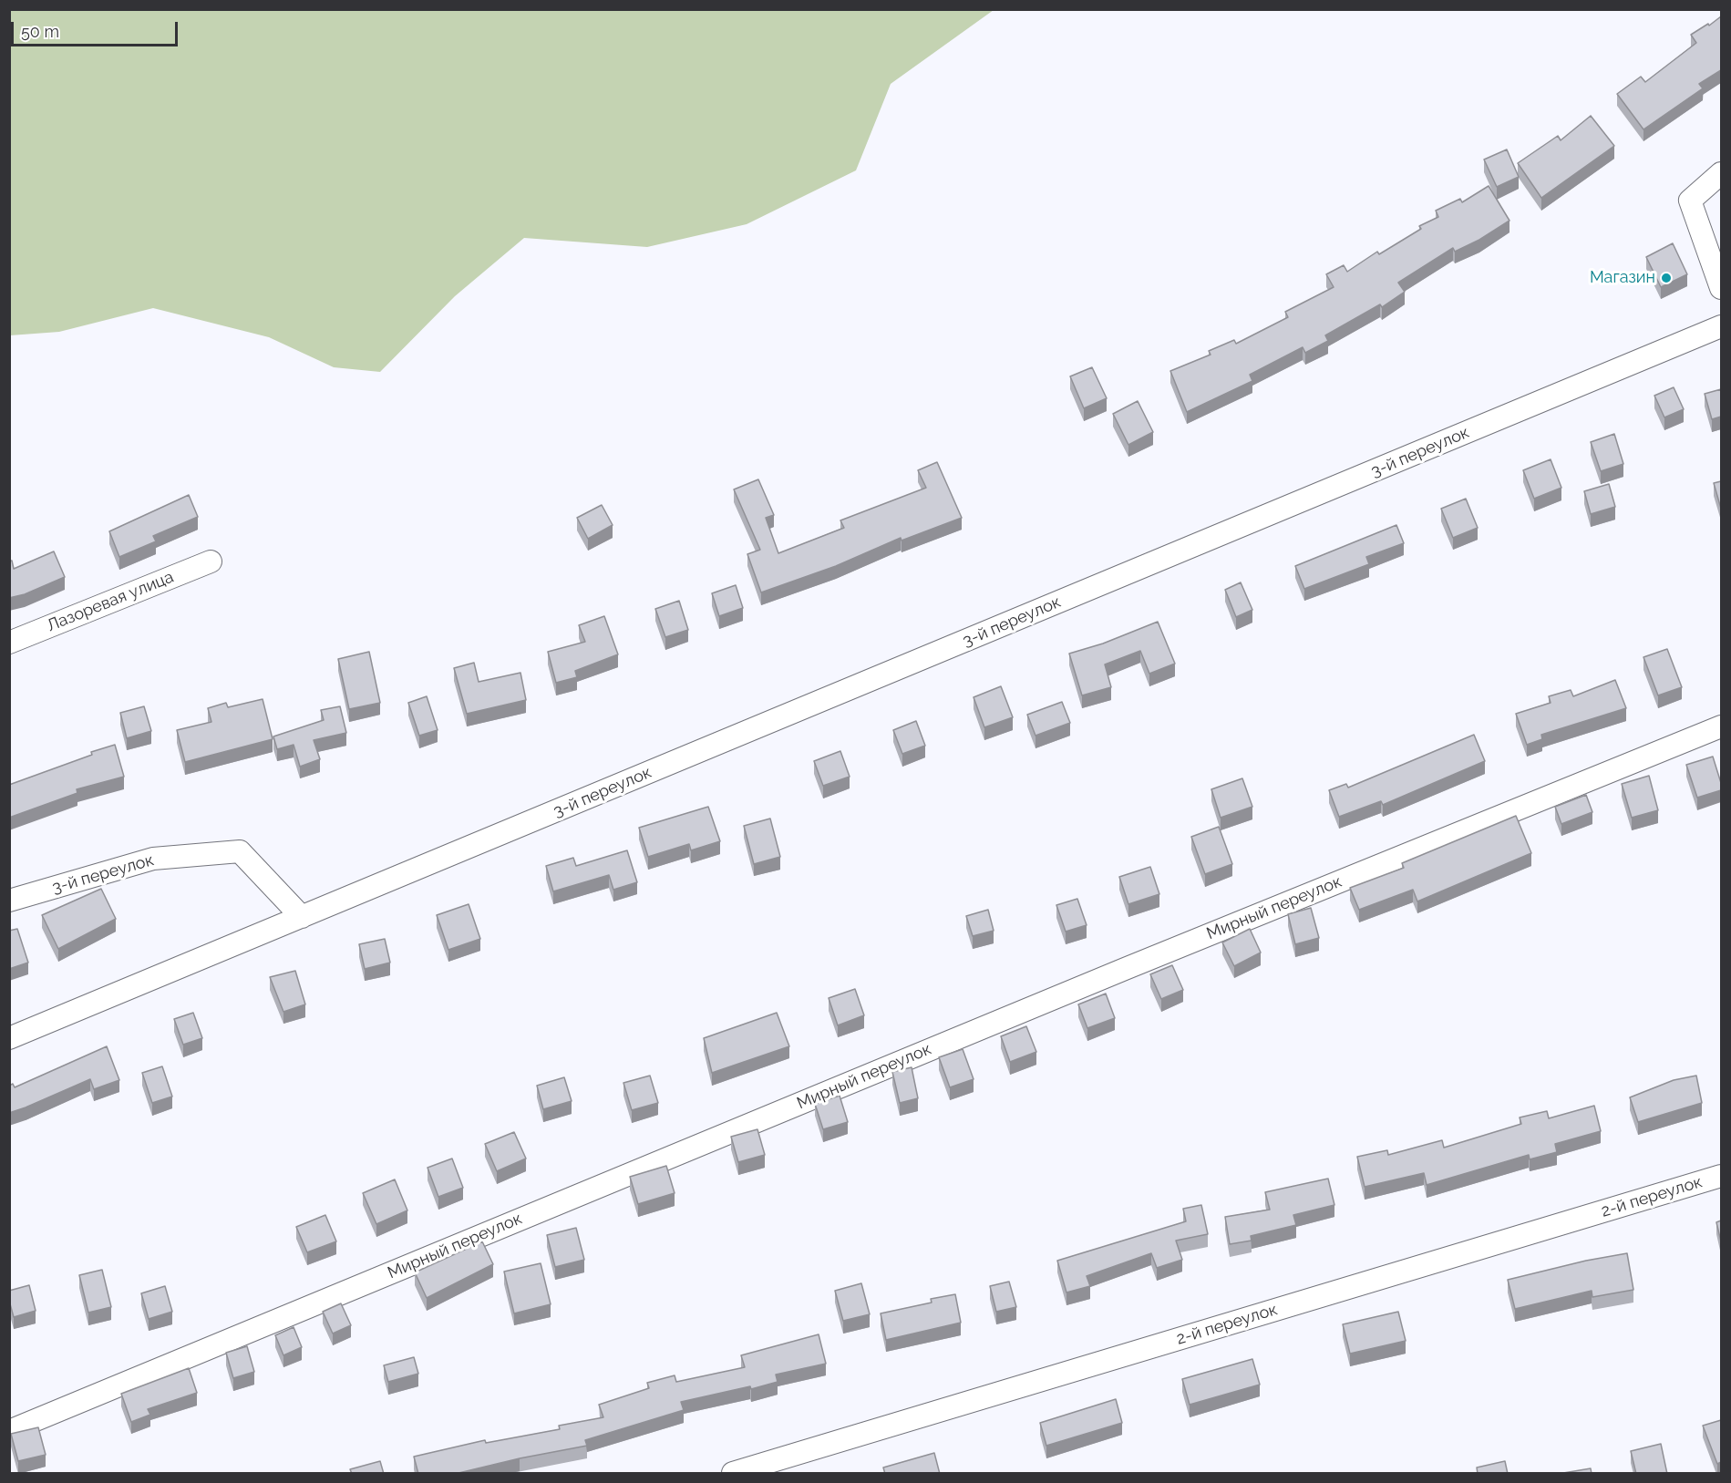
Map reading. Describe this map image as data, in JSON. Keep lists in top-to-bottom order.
{
  "streets": {
    "street": [
      "3-й переулок",
      "Лазоревая улица",
      "Мирный переулок",
      "2-й переулок"
    ]
  },
  "places": ["Магазин"],
  "scale_bar": "50 m"
}
